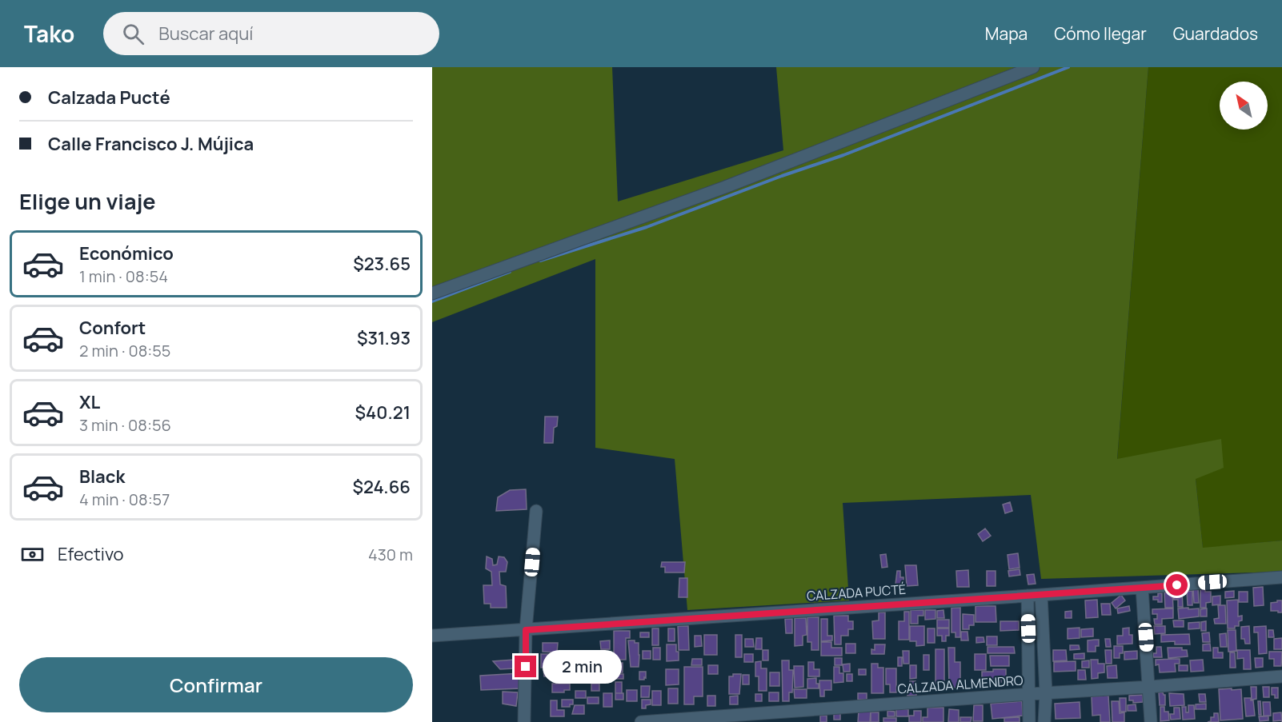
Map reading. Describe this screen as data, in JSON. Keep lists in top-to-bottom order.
{
  "streets": {
    "street": ["CALZADA PUCTÉ", "CALZADA ALMENDRO"]
  },
  "north": "top left",
  "page": {
    "header": "Tako",
    "search": "Buscar aquí",
    "nav": ["Mapa", "Cómo llegar", "Guardados"],
    "banner": ["Calzada Pucté", "Calle Francisco J. Mújica"],
    "heading": "Elige un viaje",
    "list": [
      {
        "name": "Económico",
        "note": "1 min · 08:54",
        "value": "$23.65"
      },
      {
        "name": "Confort",
        "note": "2 min · 08:55",
        "value": "$31.93"
      },
      {
        "name": "XL",
        "note": "3 min · 08:56",
        "value": "$40.21"
      },
      {
        "name": "Black",
        "note": "4 min · 08:57",
        "value": "$24.66"
      }
    ],
    "pay": ["Efectivo", "430 m"],
    "buttons": "Confirmar",
    "bubble": "2 min"
  }
}
